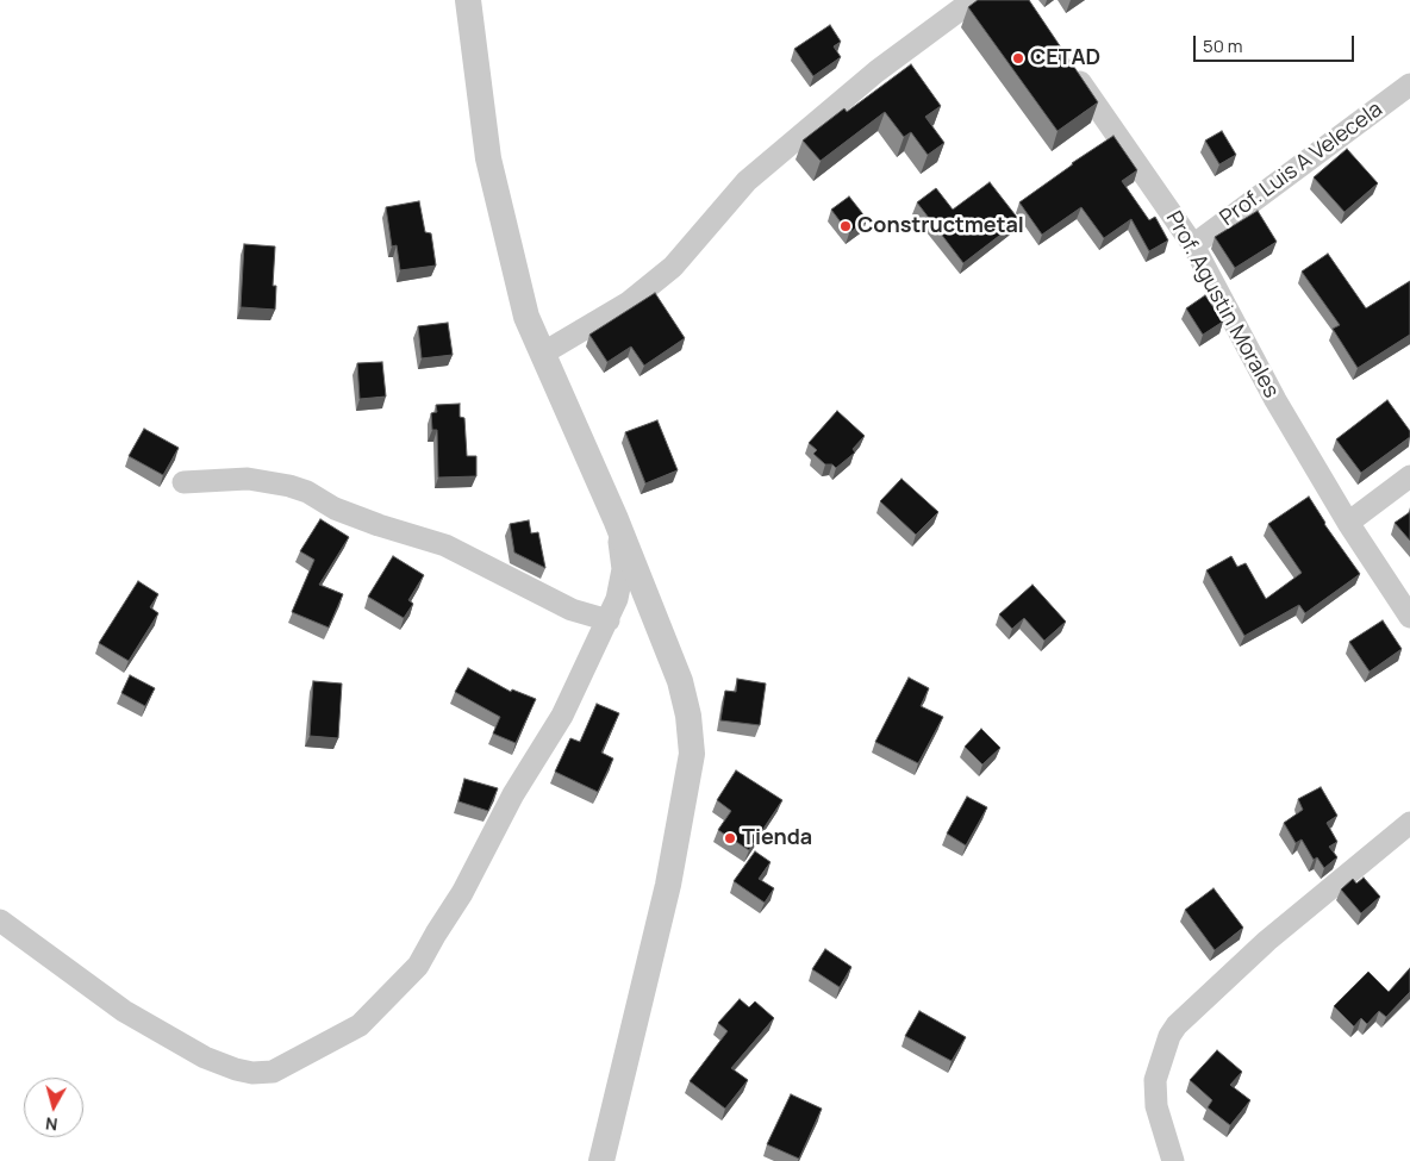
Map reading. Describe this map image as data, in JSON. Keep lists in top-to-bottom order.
{
  "streets": {
    "street": ["Prof. Luis A Velecela", "Prof. Agustin Morales"]
  },
  "crossings": [
    ["Prof. Luis A Velecela", "Prof. Agustin Morales"]
  ],
  "places": ["CETAD", "Constructmetal", "Tienda"],
  "scale_bar": "50 m",
  "north": "bottom"
}
